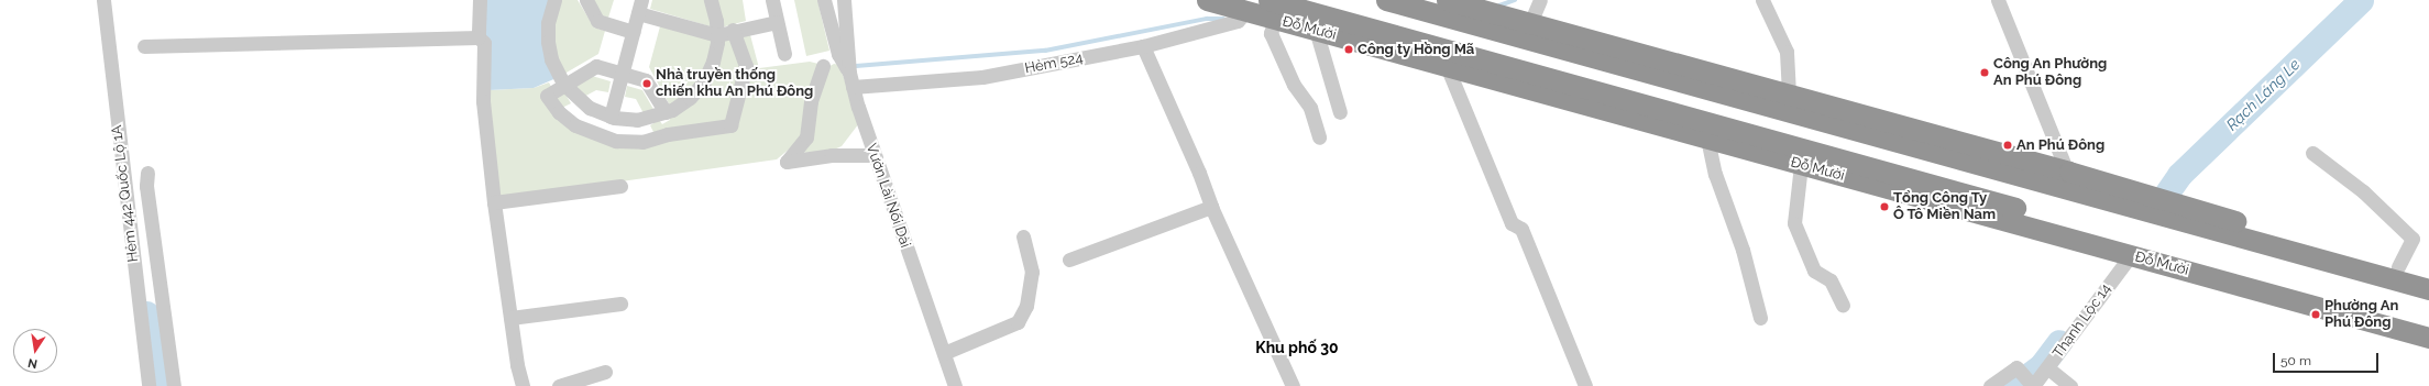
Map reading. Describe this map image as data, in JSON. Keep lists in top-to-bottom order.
{
  "streets": {
    "highway": ["Đỗ Mười"],
    "street": [
      "Hẻm 524",
      "Hẻm 442 Quốc Lộ 1A",
      "Vườn Lài Nối Dài",
      "Thạnh Lộc 14"
    ]
  },
  "crossings": [
    ["Đỗ Mười", "Hẻm 524"],
    ["Đỗ Mười", "Thạnh Lộc 14"],
    ["Hẻm 524", "Vườn Lài Nối Dài"]
  ],
  "districts": ["Khu phố 30"],
  "water": ["Rạch Láng Le"],
  "places": [
    "Công ty Hồng Mã",
    "Công An Phường An Phú Đông",
    "Nhà truyền thống chiến khu An Phú Đông",
    "An Phú Đông",
    "Tổng Công Ty Ô Tô Miền Nam",
    "Phường An Phú Đông"
  ],
  "scale_bar": "50 m",
  "north": "bottom"
}
